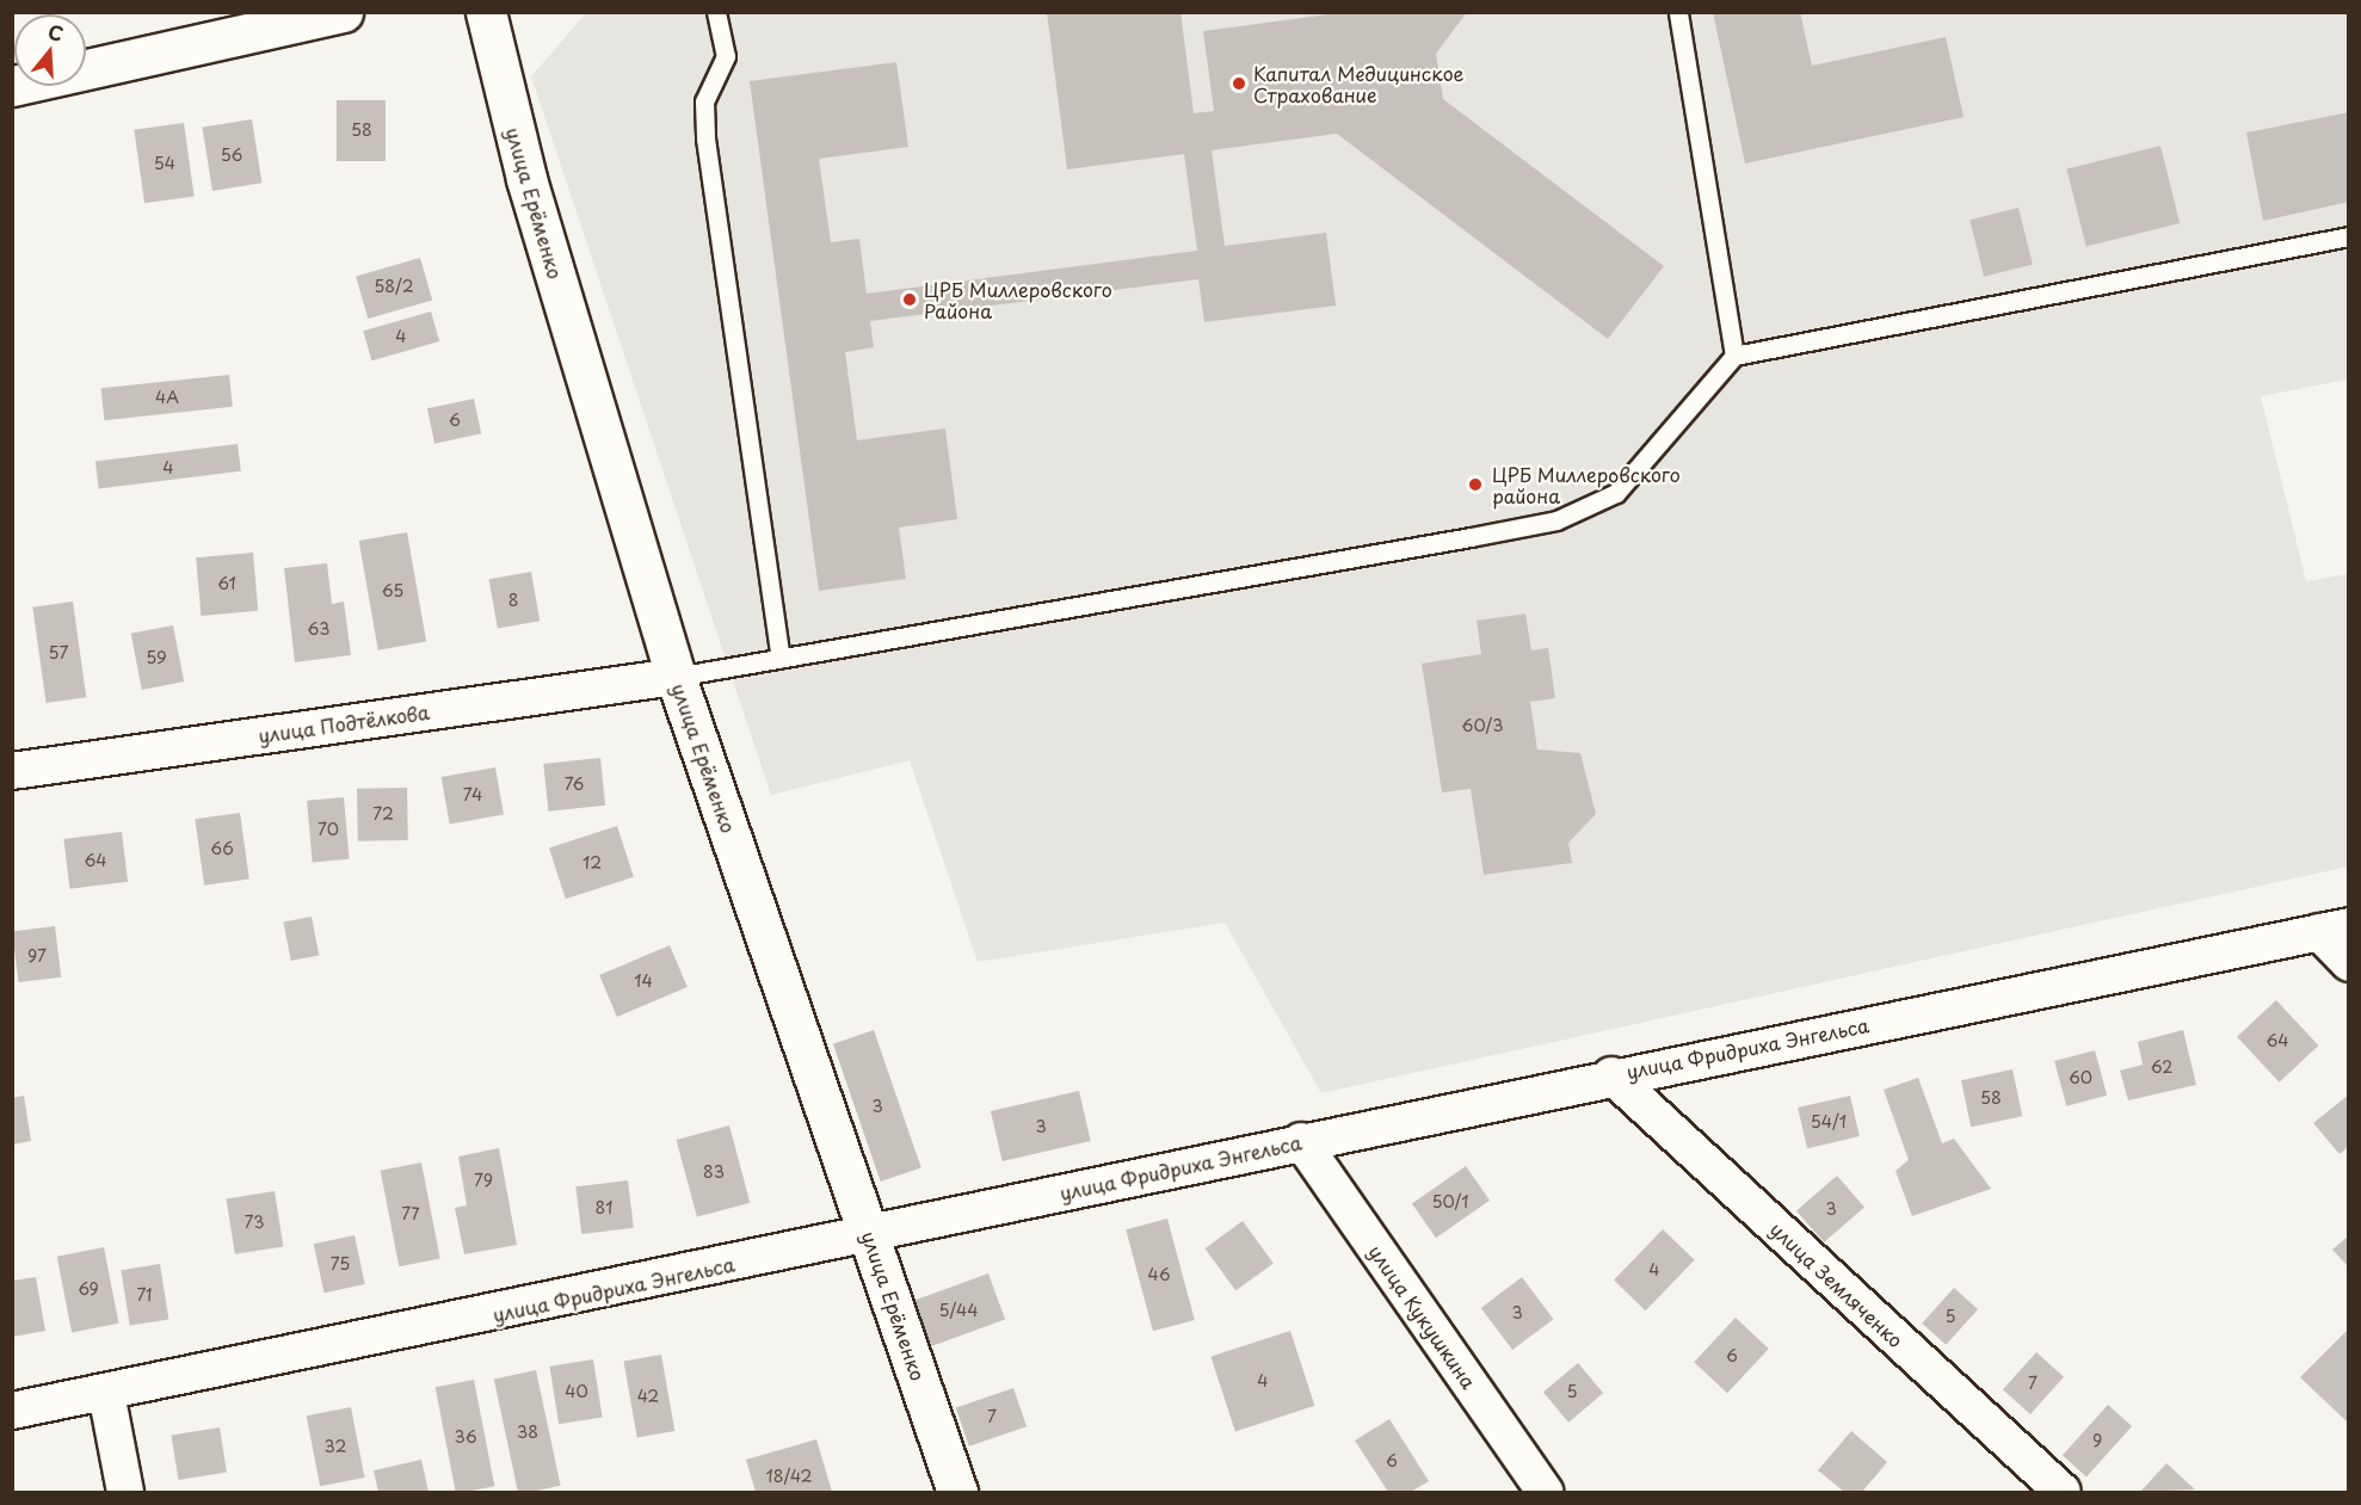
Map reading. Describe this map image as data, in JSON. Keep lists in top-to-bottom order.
{
  "streets": {
    "street": [
      "улица Ерёменко",
      "улица Подтёлкова",
      "улица Фридриха Энгельса",
      "улица Земляченко",
      "улица Кукушкина"
    ]
  },
  "crossings": [
    ["улица Ерёменко", "улица Подтёлкова"],
    ["улица Ерёменко", "улица Фридриха Энгельса"],
    ["улица Фридриха Энгельса", "улица Земляченко"],
    ["улица Фридриха Энгельса", "улица Кукушкина"]
  ],
  "places": ["Капитал Медицинское Страхование", "ЦРБ Миллеровского Района", "ЦРБ Миллеровского района"],
  "house_numbers": [
    "58",
    "56",
    "54",
    "58/2",
    "4",
    "4А",
    "6",
    "4",
    "61",
    "65",
    "8",
    "63",
    "57",
    "59",
    "60/3",
    "76",
    "74",
    "72",
    "70",
    "66",
    "64",
    "12",
    "97",
    "14",
    "64",
    "62",
    "60",
    "58",
    "3",
    "54/1",
    "3",
    "83",
    "79",
    "50/1",
    "81",
    "3",
    "77",
    "73",
    "75",
    "4",
    "46",
    "69",
    "71",
    "5/44",
    "3",
    "5",
    "6",
    "4",
    "7",
    "40",
    "5",
    "42",
    "7",
    "38",
    "36",
    "9",
    "32",
    "6",
    "18/42"
  ],
  "north": "top"
}
